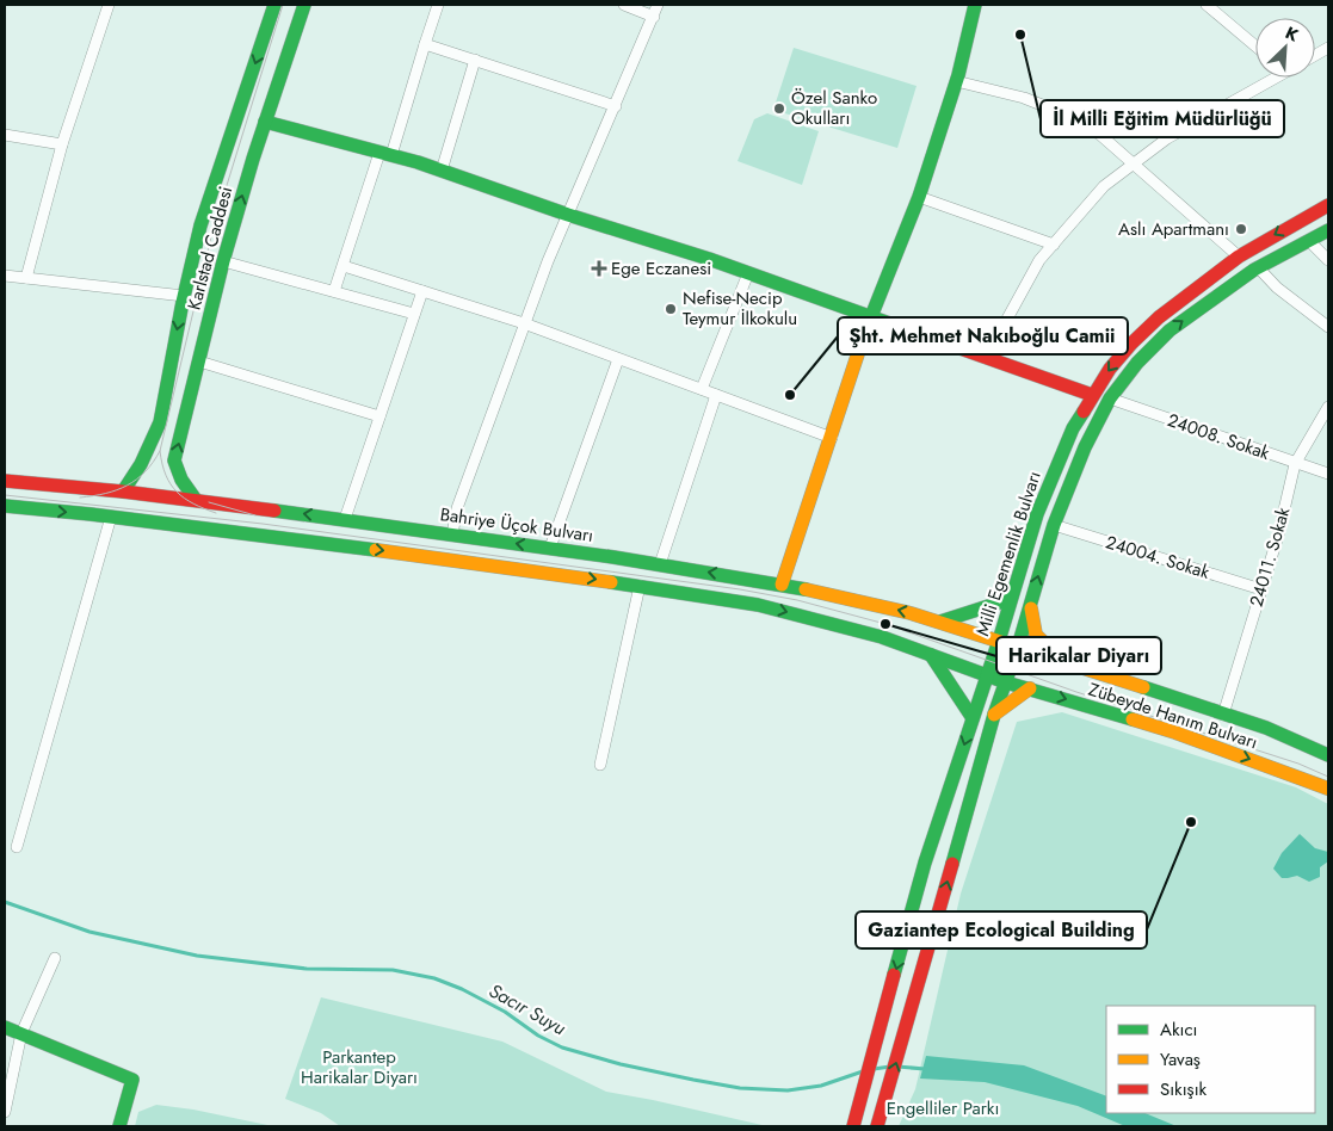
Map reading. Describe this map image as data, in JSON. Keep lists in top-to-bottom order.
{
  "streets": {
    "main road": [
      "Karlstad Caddesi",
      "Bahriye Üçok Bulvarı",
      "Milli Egemenlik Bulvarı",
      "Zübeyde Hanım Bulvarı"
    ],
    "street": ["24008. Sokak", "24004. Sokak", "24011. Sokak"]
  },
  "crossings": [
    ["Karlstad Caddesi", "Bahriye Üçok Bulvarı"],
    ["24008. Sokak", "Milli Egemenlik Bulvarı"],
    ["24008. Sokak", "24011. Sokak"],
    ["Bahriye Üçok Bulvarı", "Milli Egemenlik Bulvarı"],
    ["Bahriye Üçok Bulvarı", "Zübeyde Hanım Bulvarı"],
    ["Milli Egemenlik Bulvarı", "24004. Sokak"],
    ["Milli Egemenlik Bulvarı", "Zübeyde Hanım Bulvarı"],
    ["24004. Sokak", "24011. Sokak"],
    ["24011. Sokak", "Zübeyde Hanım Bulvarı"]
  ],
  "water": ["Sacır Suyu"],
  "parks": ["Parkantep Harikalar Diyarı", "Engelliler Parkı"],
  "places": {
    "other": [
      "İl Milli Eğitim Müdürlüğü",
      "Özel Sanko Okulları",
      "Aslı Apartmanı",
      "Nefise-Necip Teymur İlkokulu",
      "Şht. Mehmet Nakıboğlu Camii",
      "Harikalar Diyarı",
      "Gaziantep Ecological Building"
    ],
    "health": ["Ege Eczanesi"]
  },
  "legend": ["Akıcı", "Yavaş", "Sıkışık"],
  "north": "top right"
}
